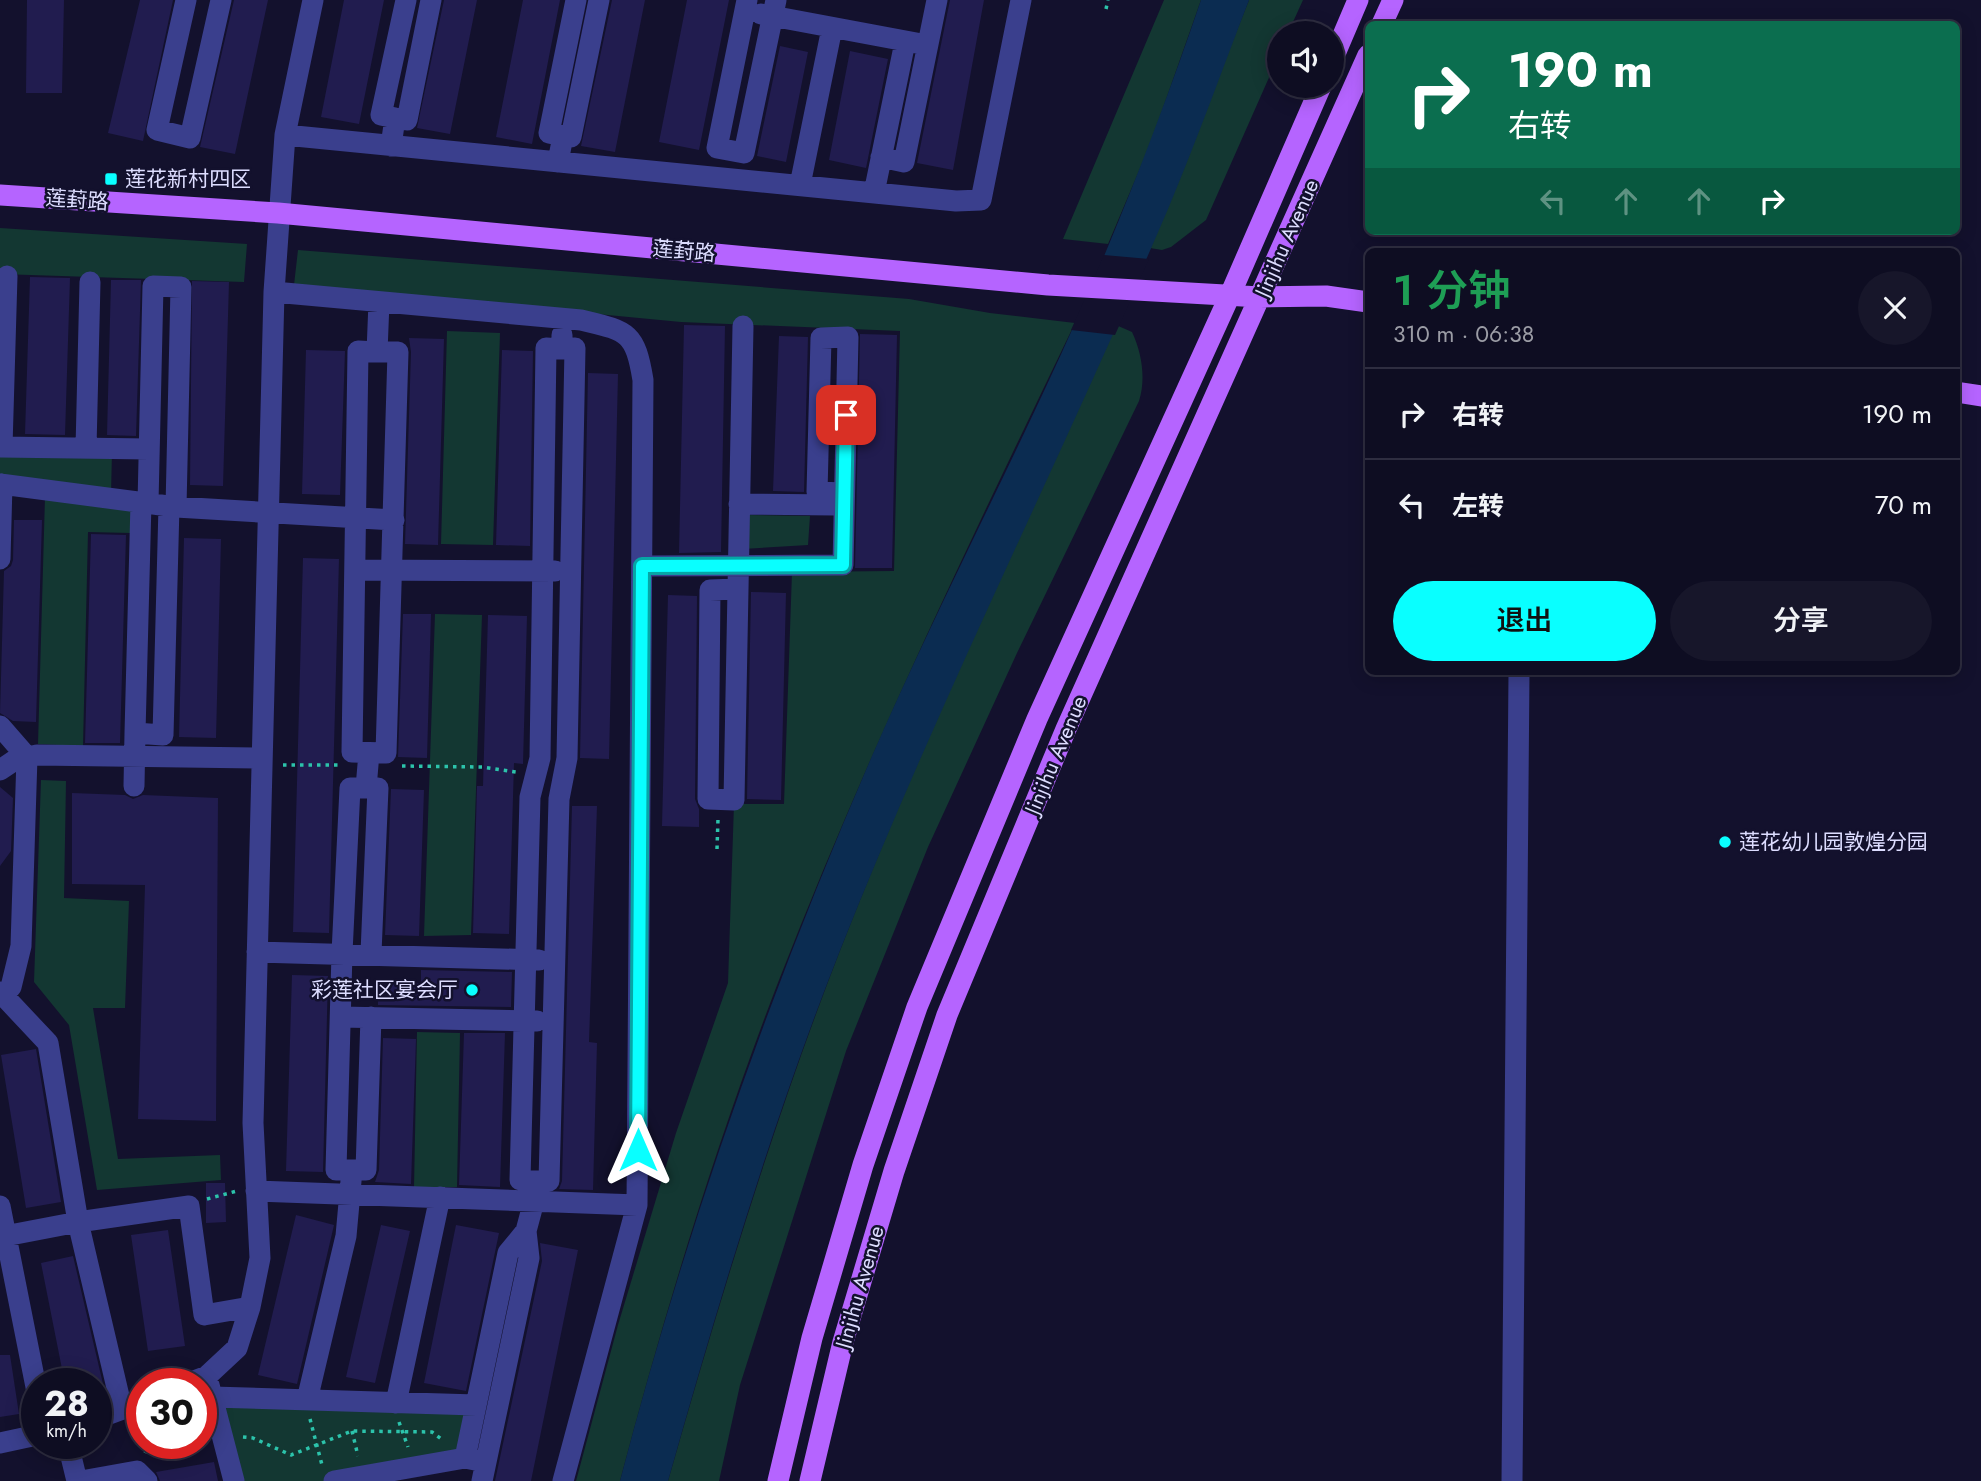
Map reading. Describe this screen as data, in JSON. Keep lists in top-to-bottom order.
{
  "streets": {
    "main road": ["莲葑路", "Jinjihu Avenue"]
  },
  "crossings": [
    ["莲葑路", "Jinjihu Avenue"]
  ],
  "places": {
    "transit": ["莲花新村四区"],
    "other": ["莲花幼儿园敦煌分园", "彩莲社区宴会厅"]
  },
  "page": {
    "turn": ["190 m", "右转"],
    "heading": ["1 分钟", "310 m · 06:38"],
    "list": [
      {
        "name": "右转",
        "value": "190 m"
      },
      {
        "name": "左转",
        "value": "70 m"
      }
    ],
    "buttons": ["退出", "分享"],
    "speed": "28 km/h",
    "limit": "30"
  }
}
